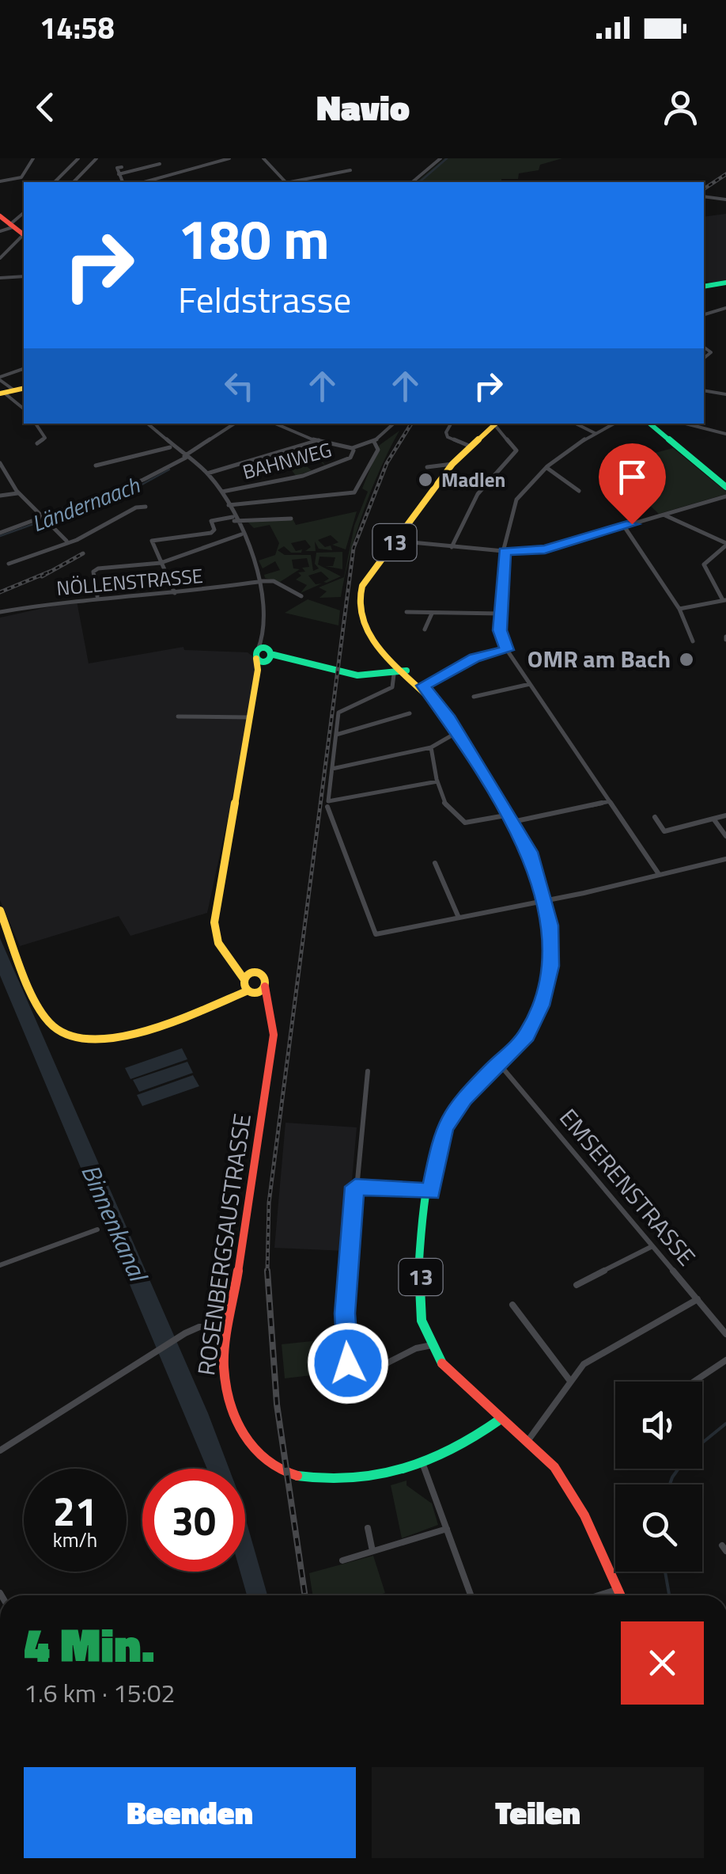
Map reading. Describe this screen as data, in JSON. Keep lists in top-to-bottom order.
{
  "streets": {
    "main road": ["13", "ROSENBERGSAUSTRASSE"],
    "street": ["BAHNWEG", "NÖLLENSTRASSE", "EMSERENSTRASSE"]
  },
  "crossings": [
    ["13", "EMSERENSTRASSE"],
    ["13", "ROSENBERGSAUSTRASSE"]
  ],
  "water": ["Ländernaach", "Binnenkanal"],
  "places": ["Madlen", "OMR am Bach"],
  "page": {
    "status": "14:58",
    "header": "Navio",
    "turn": ["180 m", "Feldstrasse"],
    "speed": "21 km/h",
    "limit": "30",
    "heading": ["4 Min.", "1.6 km · 15:02"],
    "buttons": ["Beenden", "Teilen"]
  }
}
